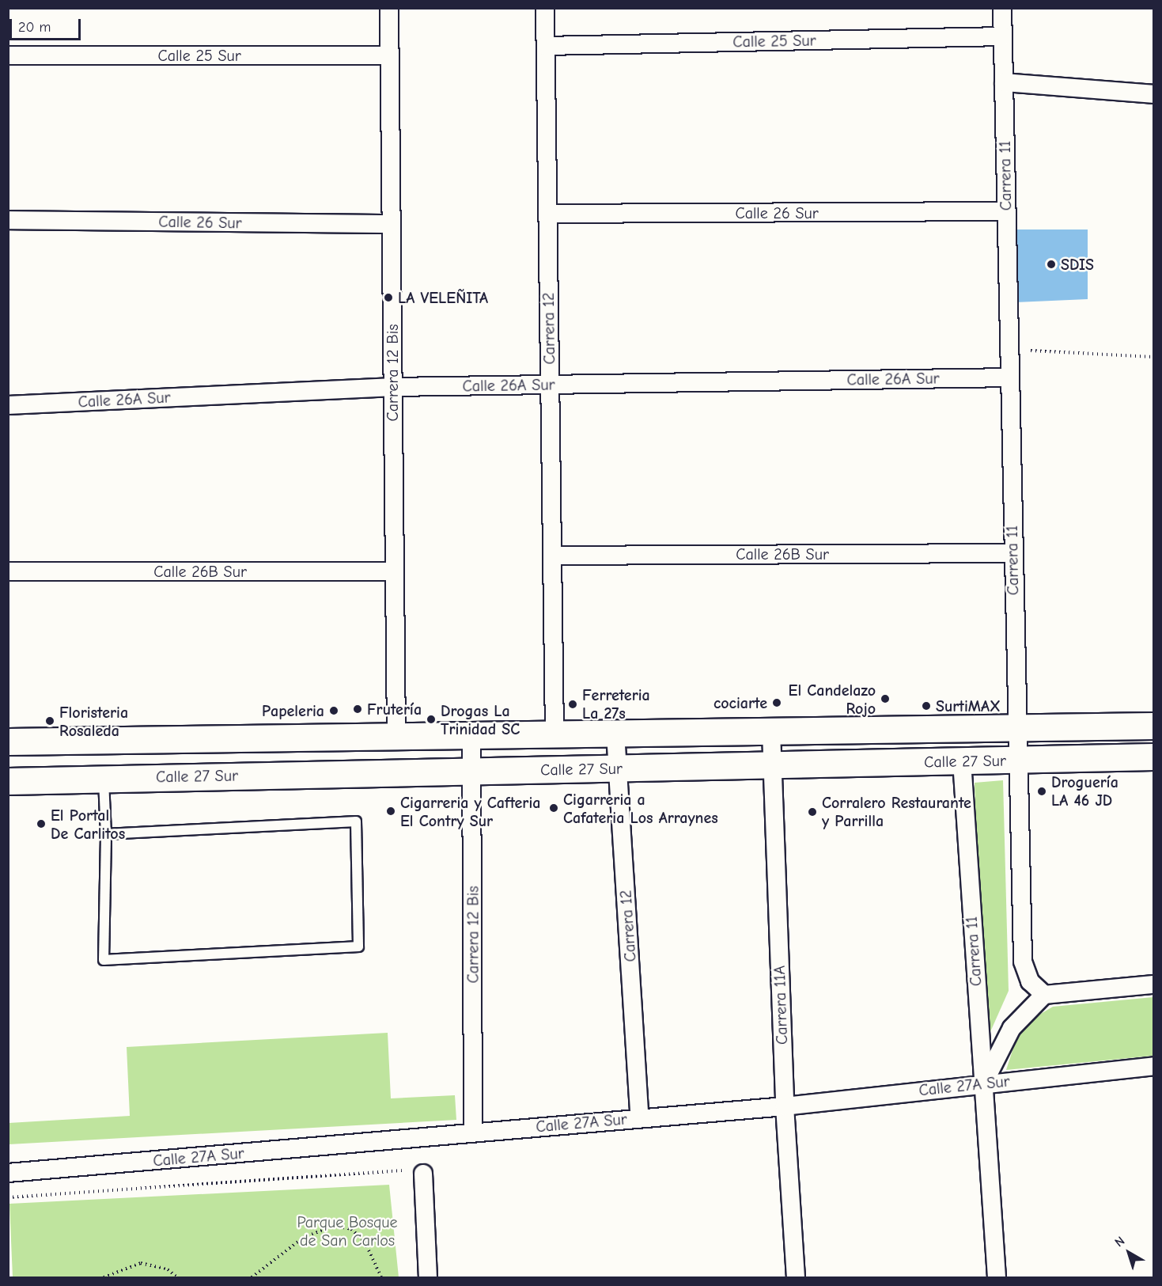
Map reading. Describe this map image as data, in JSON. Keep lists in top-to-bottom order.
{
  "streets": {
    "main road": ["Calle 27 Sur"],
    "street": [
      "Calle 25 Sur",
      "Carrera 11",
      "Calle 26 Sur",
      "Carrera 12",
      "Carrera 12 Bis",
      "Calle 26A Sur",
      "Calle 26B Sur",
      "Carrera 11A",
      "Calle 27A Sur"
    ]
  },
  "crossings": [
    ["Calle 25 Sur", "Carrera 11"],
    ["Calle 25 Sur", "Carrera 12"],
    ["Calle 25 Sur", "Carrera 12 Bis"],
    ["Carrera 11", "Calle 26 Sur"],
    ["Carrera 11", "Calle 26A Sur"],
    ["Carrera 11", "Calle 26B Sur"],
    ["Carrera 11", "Calle 27 Sur"],
    ["Carrera 11", "Calle 27A Sur"],
    ["Calle 26 Sur", "Carrera 12"],
    ["Calle 26 Sur", "Carrera 12 Bis"],
    ["Carrera 12", "Calle 26A Sur"],
    ["Carrera 12", "Calle 26B Sur"],
    ["Carrera 12", "Calle 27 Sur"],
    ["Carrera 12", "Calle 27A Sur"],
    ["Carrera 12 Bis", "Calle 26A Sur"],
    ["Carrera 12 Bis", "Calle 26B Sur"],
    ["Carrera 12 Bis", "Calle 27 Sur"],
    ["Carrera 12 Bis", "Calle 27A Sur"],
    ["Calle 27 Sur", "Carrera 11A"],
    ["Carrera 11A", "Calle 27A Sur"]
  ],
  "parks": ["Parque Bosque de San Carlos"],
  "places": [
    "SDIS",
    "LA VELEÑITA",
    "El Candelazo Rojo",
    "cociarte",
    "Ferreteria La 27s",
    "SurtiMAX",
    "Frutería",
    "Papeleria",
    "Drogas La Trinidad SC",
    "Floristeria Rosaleda",
    "Droguería LA 46 JD",
    "Cigarreria a Cafateria Los Arraynes",
    "Cigarreria y Cafteria El Contry Sur",
    "Corralero Restaurante y Parrilla",
    "El Portal De Carlitos"
  ],
  "scale_bar": "20 m",
  "north": "top left"
}
